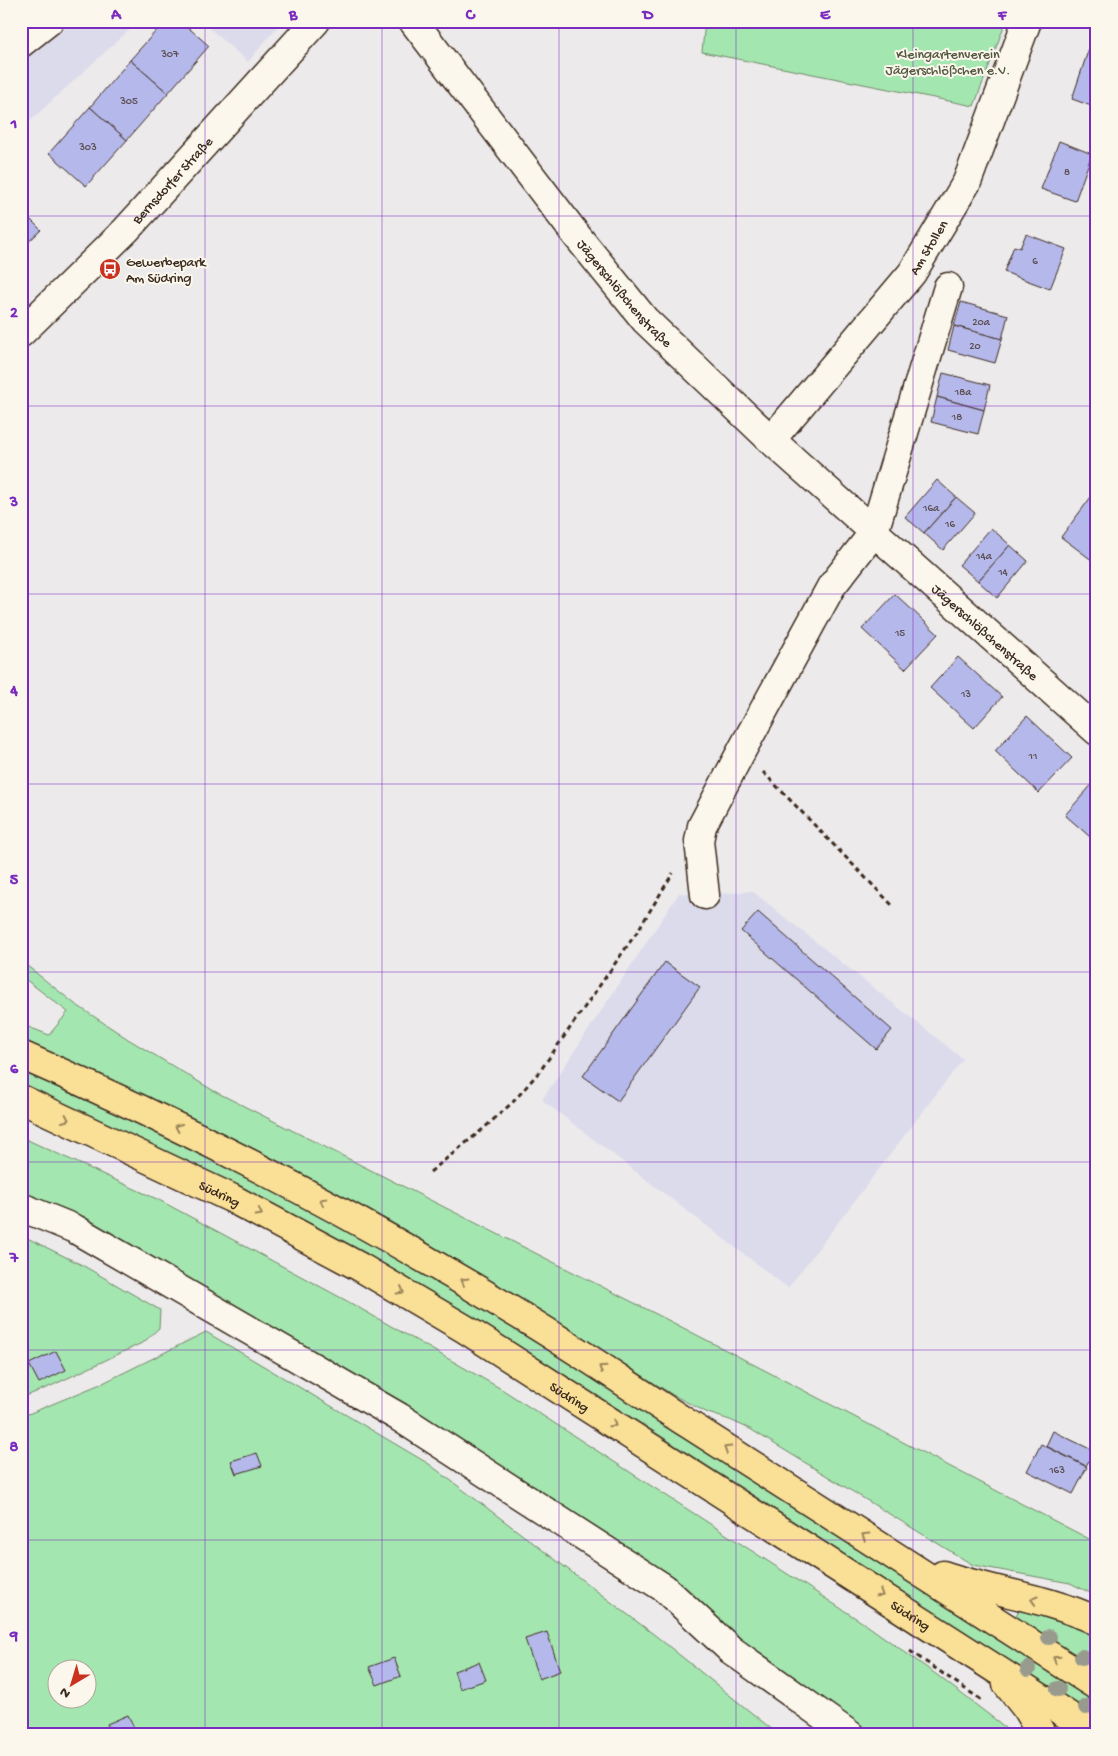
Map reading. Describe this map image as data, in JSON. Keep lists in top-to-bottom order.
{
  "streets": {
    "main road": ["Südring"],
    "street": ["Bernsdorfer Straße", "Am Stollen", "Jägerschlößchenstraße"]
  },
  "crossings": [
    ["Am Stollen", "Jägerschlößchenstraße"]
  ],
  "parks": ["Kleingartenverein Jägerschlößchen e.V."],
  "places": {
    "bus stop": ["Gewerbepark Am Südring"]
  },
  "house_numbers": [
    "307",
    "305",
    "303",
    "8",
    "6",
    "20a",
    "20",
    "18a",
    "18",
    "16a",
    "16",
    "14a",
    "14",
    "15",
    "13",
    "11",
    "163"
  ],
  "north": "bottom left",
  "grid": {
    "columns": [
      "A",
      "B",
      "C",
      "D",
      "E",
      "F"
    ],
    "rows": [
      "1",
      "2",
      "3",
      "4",
      "5",
      "6",
      "7",
      "8",
      "9"
    ]
  }
}
